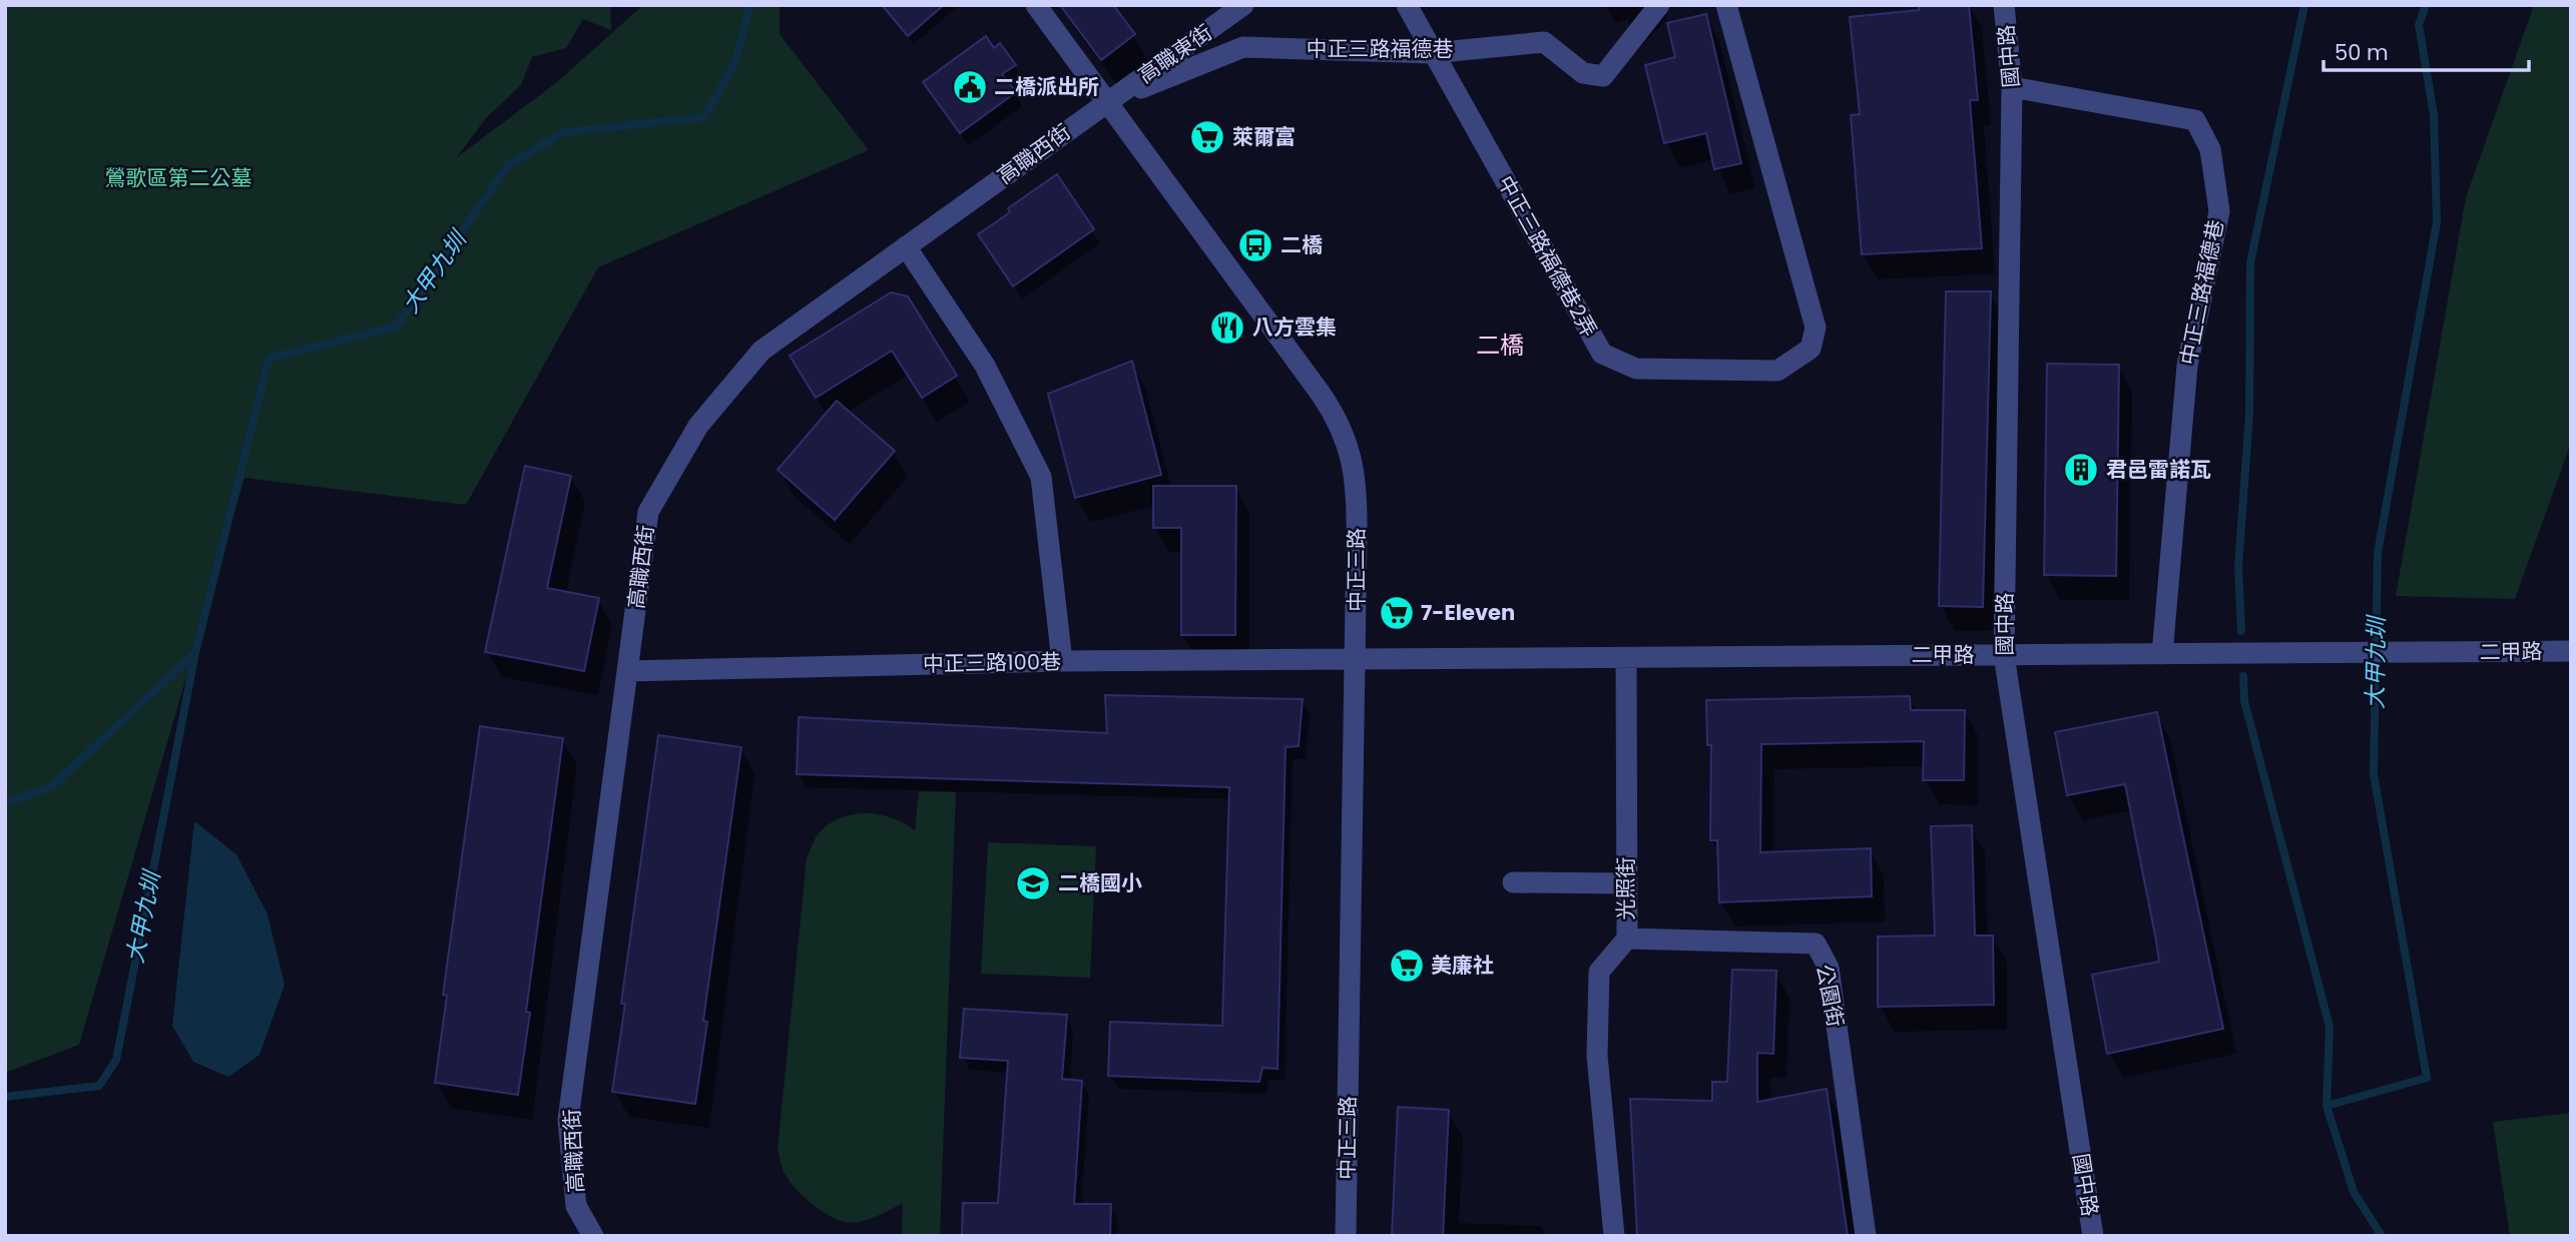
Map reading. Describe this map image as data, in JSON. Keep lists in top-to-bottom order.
{
  "streets": {
    "street": [
      "中正三路福德巷",
      "高職東街",
      "國中路",
      "高職西街",
      "中正三路福德巷2弄",
      "中正三路",
      "二甲路",
      "中正三路100巷",
      "光照街",
      "公園街"
    ]
  },
  "crossings": [
    ["中正三路福德巷", "高職東街"],
    ["中正三路福德巷", "國中路"],
    ["中正三路福德巷", "高職西街"],
    ["中正三路福德巷", "中正三路福德巷2弄"],
    ["中正三路福德巷", "中正三路"],
    ["中正三路福德巷", "二甲路"],
    ["高職東街", "高職西街"],
    ["高職東街", "中正三路"],
    ["國中路", "二甲路"],
    ["高職西街", "中正三路"],
    ["高職西街", "中正三路100巷"],
    ["中正三路", "二甲路"],
    ["中正三路", "中正三路100巷"],
    ["二甲路", "中正三路100巷"],
    ["二甲路", "光照街"],
    ["光照街", "公園街"]
  ],
  "districts": ["二橋"],
  "water": ["大甲九圳"],
  "parks": ["鶯歌區第二公墓"],
  "places": {
    "public building": ["二橋派出所"],
    "supermarket": ["萊爾富", "7-Eleven", "美廉社"],
    "bus stop": ["二橋"],
    "restaurant": ["八方雲集"],
    "building": ["君邑雷諾瓦"],
    "school or university": ["二橋國小"]
  },
  "scale_bar": "50 m"
}
